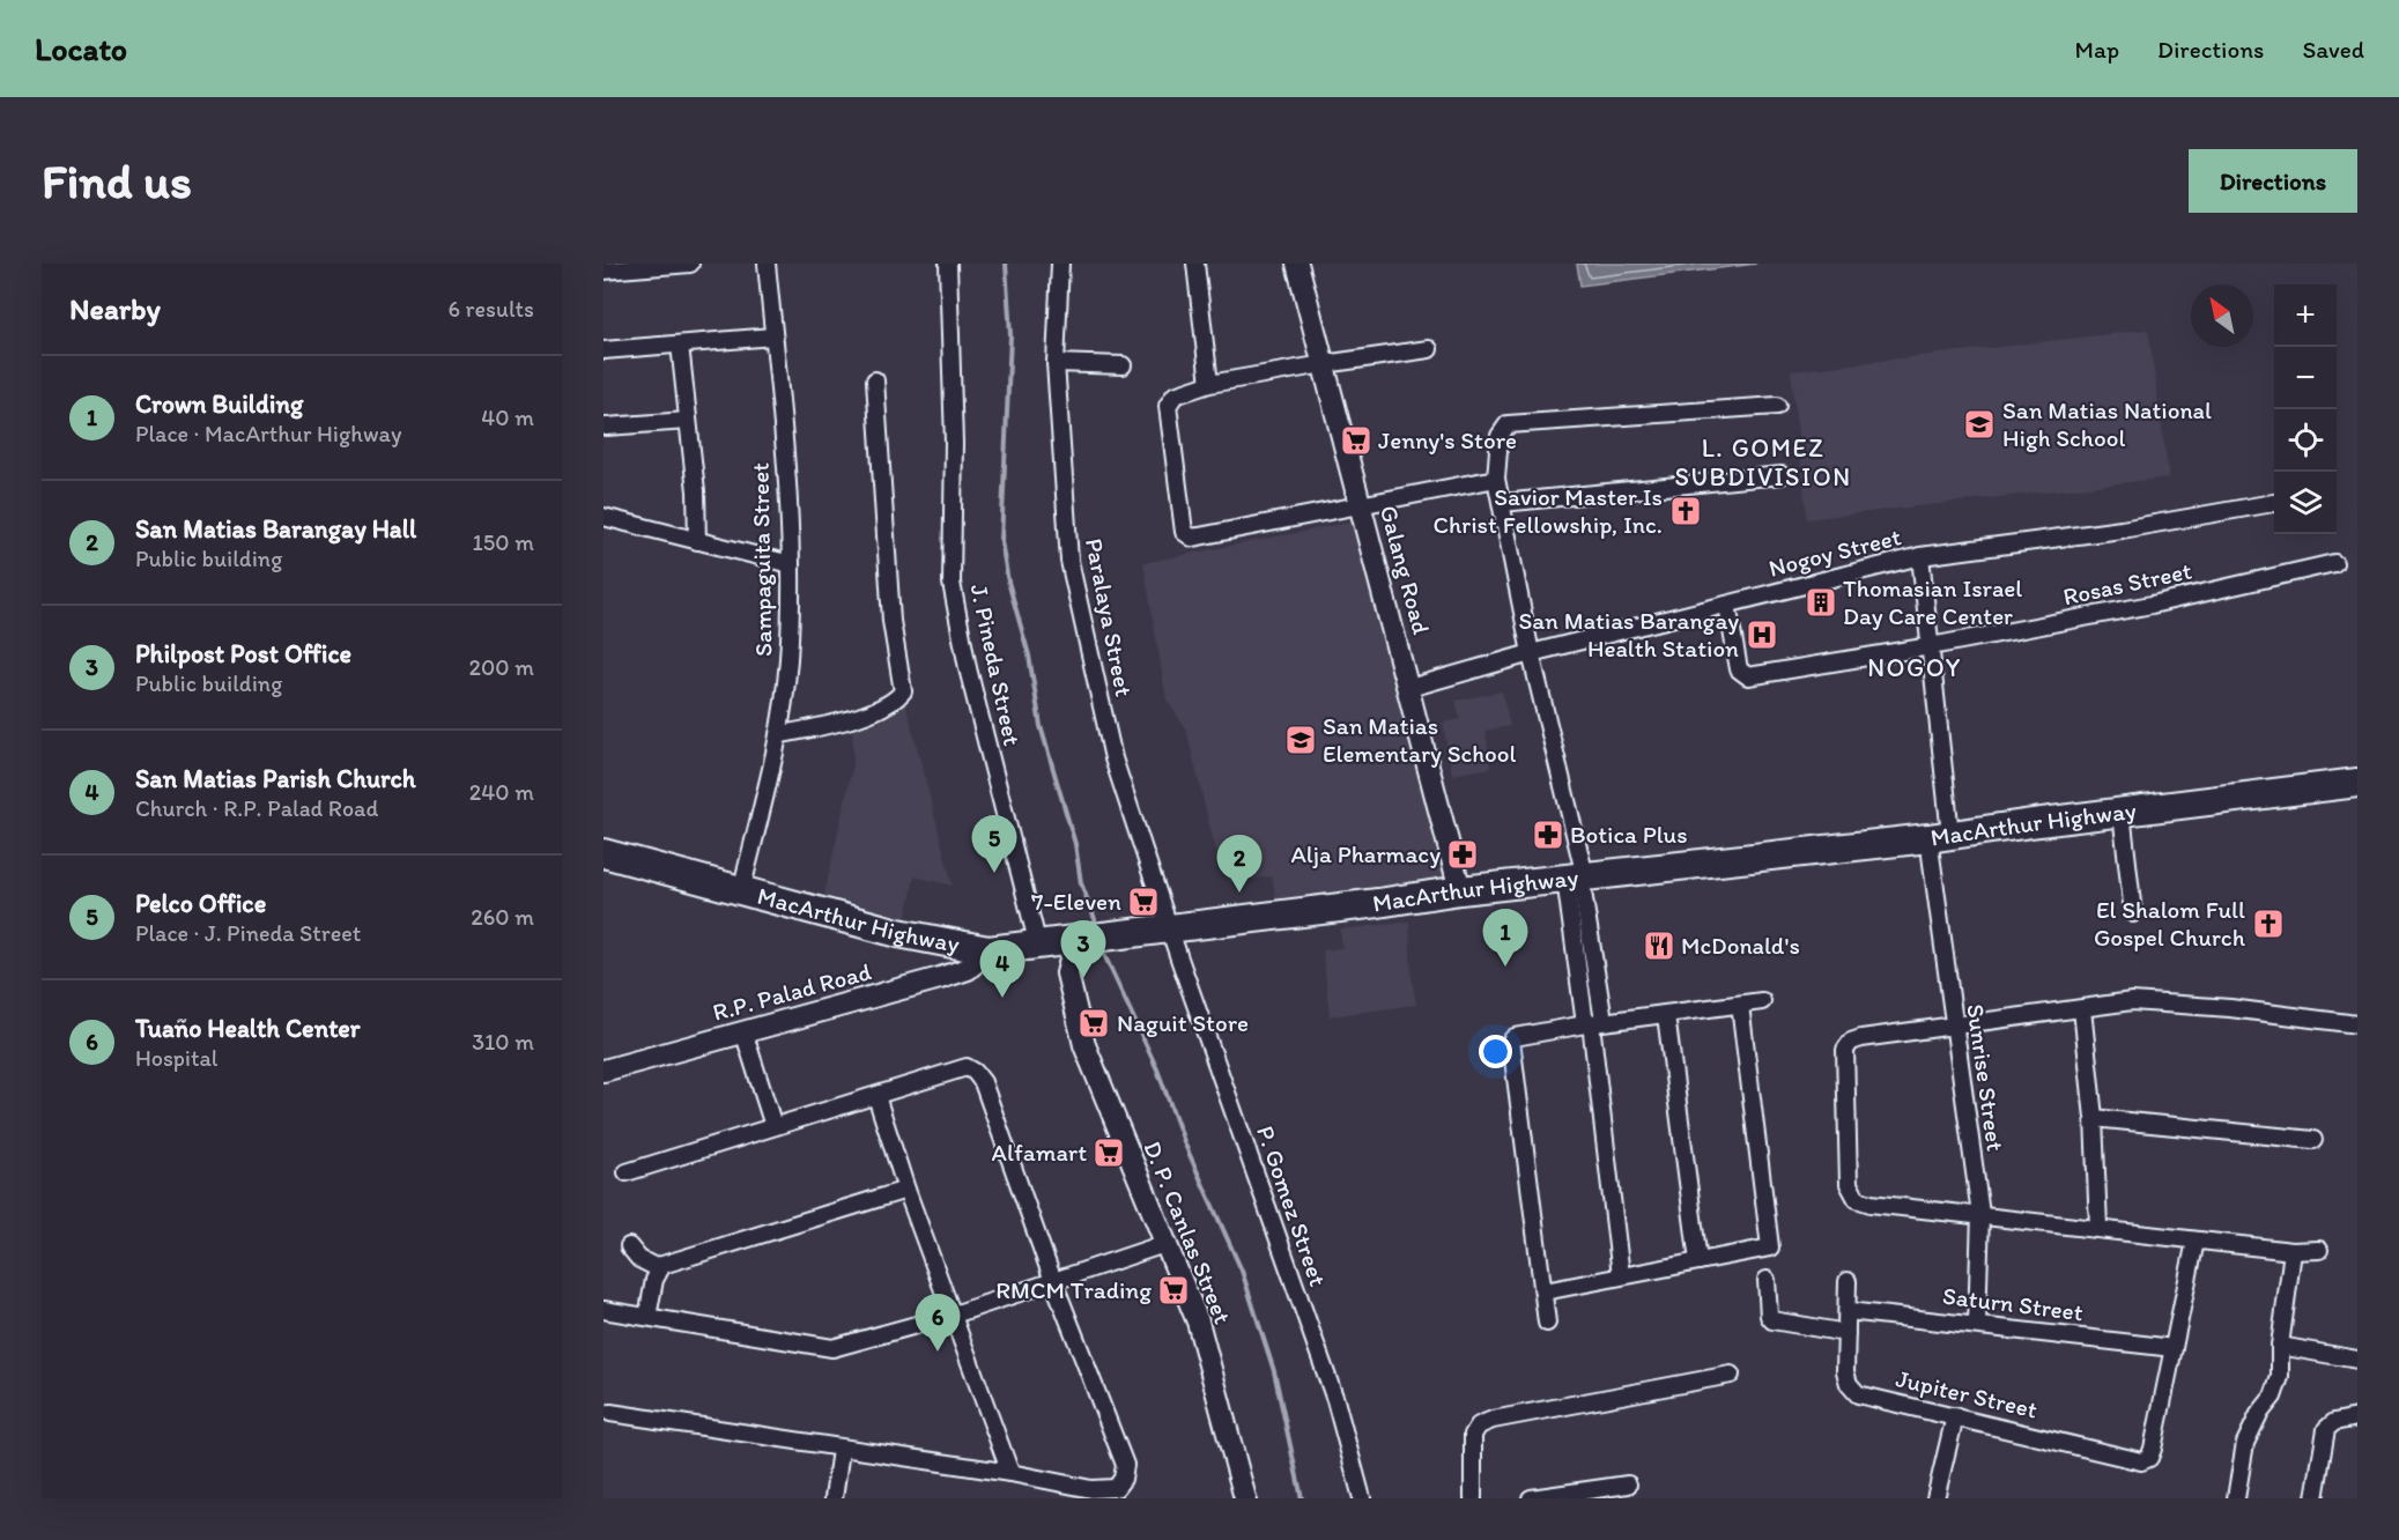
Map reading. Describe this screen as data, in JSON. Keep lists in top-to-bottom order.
{
  "streets": {
    "highway": ["MacArthur Highway"],
    "street": [
      "Nogoy Street",
      "Sampaguita Street",
      "Galang Road",
      "Rosas Street",
      "Paralaya Street",
      "J. Pineda Street",
      "R.P. Palad Road",
      "Sunrise Street",
      "P. Gomez Street",
      "D. P. Canlas Street",
      "Saturn Street",
      "Jupiter Street"
    ]
  },
  "crossings": [
    ["Nogoy Street", "Galang Road"],
    ["Nogoy Street", "Rosas Street"],
    ["Nogoy Street", "Sunrise Street"],
    ["Sampaguita Street", "MacArthur Highway"],
    ["Galang Road", "MacArthur Highway"],
    ["Rosas Street", "Sunrise Street"],
    ["Paralaya Street", "MacArthur Highway"],
    ["Paralaya Street", "P. Gomez Street"],
    ["J. Pineda Street", "MacArthur Highway"],
    ["J. Pineda Street", "D. P. Canlas Street"],
    ["MacArthur Highway", "R.P. Palad Road"],
    ["MacArthur Highway", "Sunrise Street"],
    ["MacArthur Highway", "P. Gomez Street"],
    ["MacArthur Highway", "D. P. Canlas Street"],
    ["Sunrise Street", "Saturn Street"],
    ["Saturn Street", "Jupiter Street"]
  ],
  "districts": ["L. GOMEZ SUBDIVISION", "NOGOY"],
  "places": {
    "school or university": ["San Matias National High School", "San Matias Elementary School"],
    "supermarket": [
      "Jenny's Store",
      "7-Eleven",
      "Naguit Store",
      "Alfamart",
      "RMCM Trading"
    ],
    "church": ["Savior Master Is Christ Fellowship, Inc.", "El Shalom Full Gospel Church"],
    "building": ["Thomasian Israel Day Care Center"],
    "hospital": ["San Matias Barangay Health Station"],
    "pharmacy": ["Botica Plus", "Alja Pharmacy"],
    "restaurant": ["McDonald's"]
  },
  "north": "top left",
  "page": {
    "header": "Locato",
    "nav": ["Map", "Directions", "Saved"],
    "buttons": "Directions",
    "title": "Find us",
    "heading": ["Nearby", "6 results"],
    "map_buttons": ["+", "−"],
    "list": [
      {
        "mark": "1",
        "name": "Crown Building",
        "note": "Place · MacArthur Highway",
        "value": "40 m"
      },
      {
        "mark": "2",
        "name": "San Matias Barangay Hall",
        "note": "Public building",
        "value": "150 m"
      },
      {
        "mark": "3",
        "name": "Philpost Post Office",
        "note": "Public building",
        "value": "200 m"
      },
      {
        "mark": "4",
        "name": "San Matias Parish Church",
        "note": "Church · R.P. Palad Road",
        "value": "240 m"
      },
      {
        "mark": "5",
        "name": "Pelco Office",
        "note": "Place · J. Pineda Street",
        "value": "260 m"
      },
      {
        "mark": "6",
        "name": "Tuaño Health Center",
        "note": "Hospital",
        "value": "310 m"
      }
    ],
    "pins": [
      "5",
      "2",
      "1",
      "3",
      "4",
      "6"
    ]
  }
}
